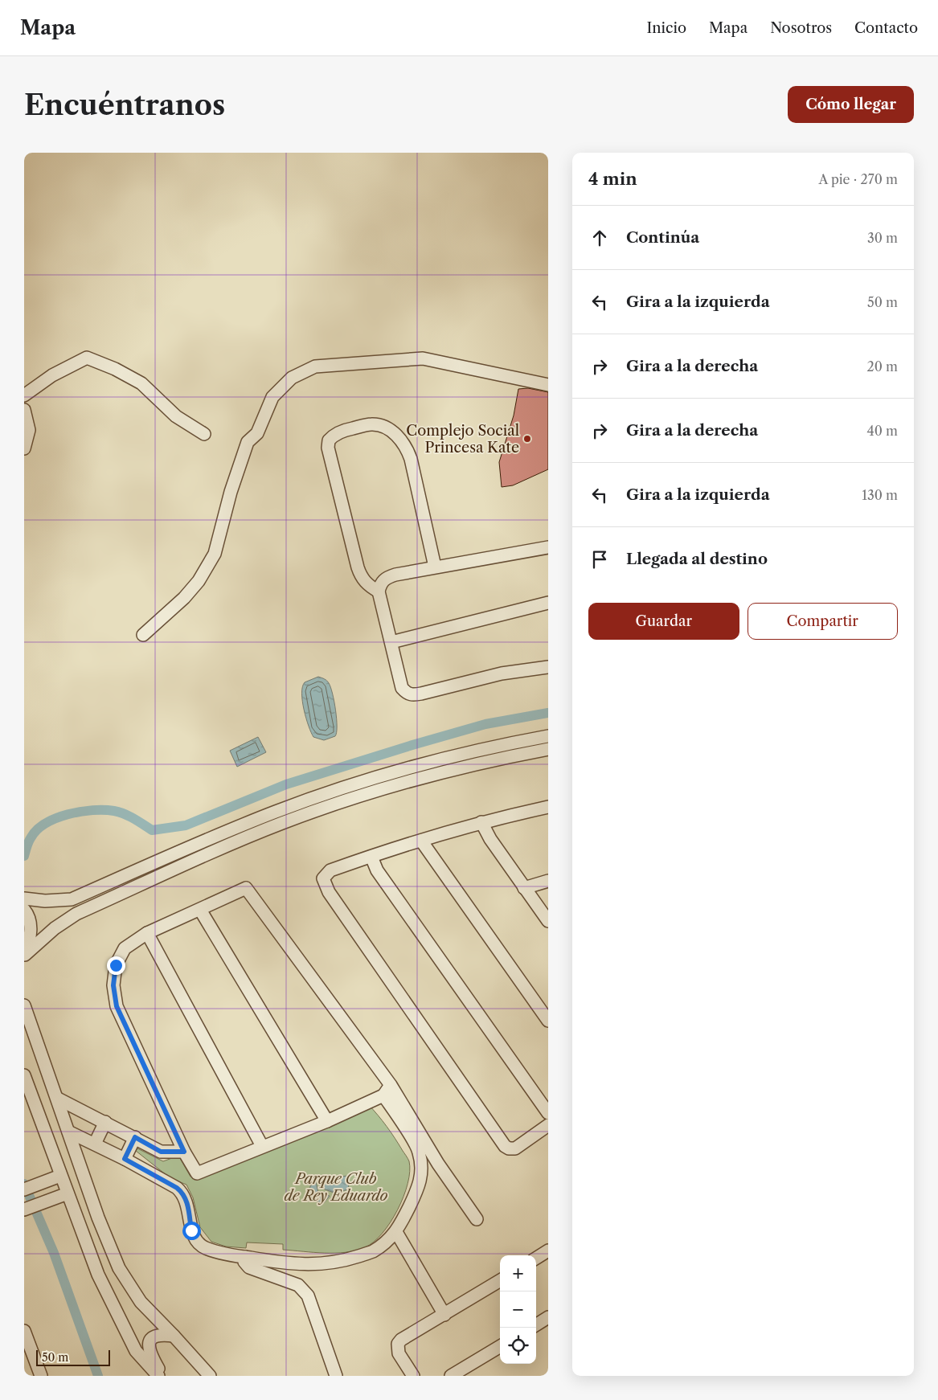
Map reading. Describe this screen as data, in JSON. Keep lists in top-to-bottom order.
{
  "parks": ["Parque Club de Rey Eduardo"],
  "places": ["Complejo Social Princesa Kate"],
  "scale_bar": "50 m",
  "page": {
    "header": "Mapa",
    "nav": [
      "Inicio",
      "Mapa",
      "Nosotros",
      "Contacto"
    ],
    "buttons": [
      "Cómo llegar",
      ["Guardar", "Compartir"]
    ],
    "title": "Encuéntranos",
    "heading": ["4 min", "A pie · 270 m"],
    "list": [
      ["Continúa", "30 m"],
      ["Gira a la izquierda", "50 m"],
      ["Gira a la derecha", "20 m"],
      ["Gira a la derecha", "40 m"],
      ["Gira a la izquierda", "130 m"],
      "Llegada al destino"
    ],
    "map_buttons": ["+", "−"],
    "scale": "50 m"
  }
}
